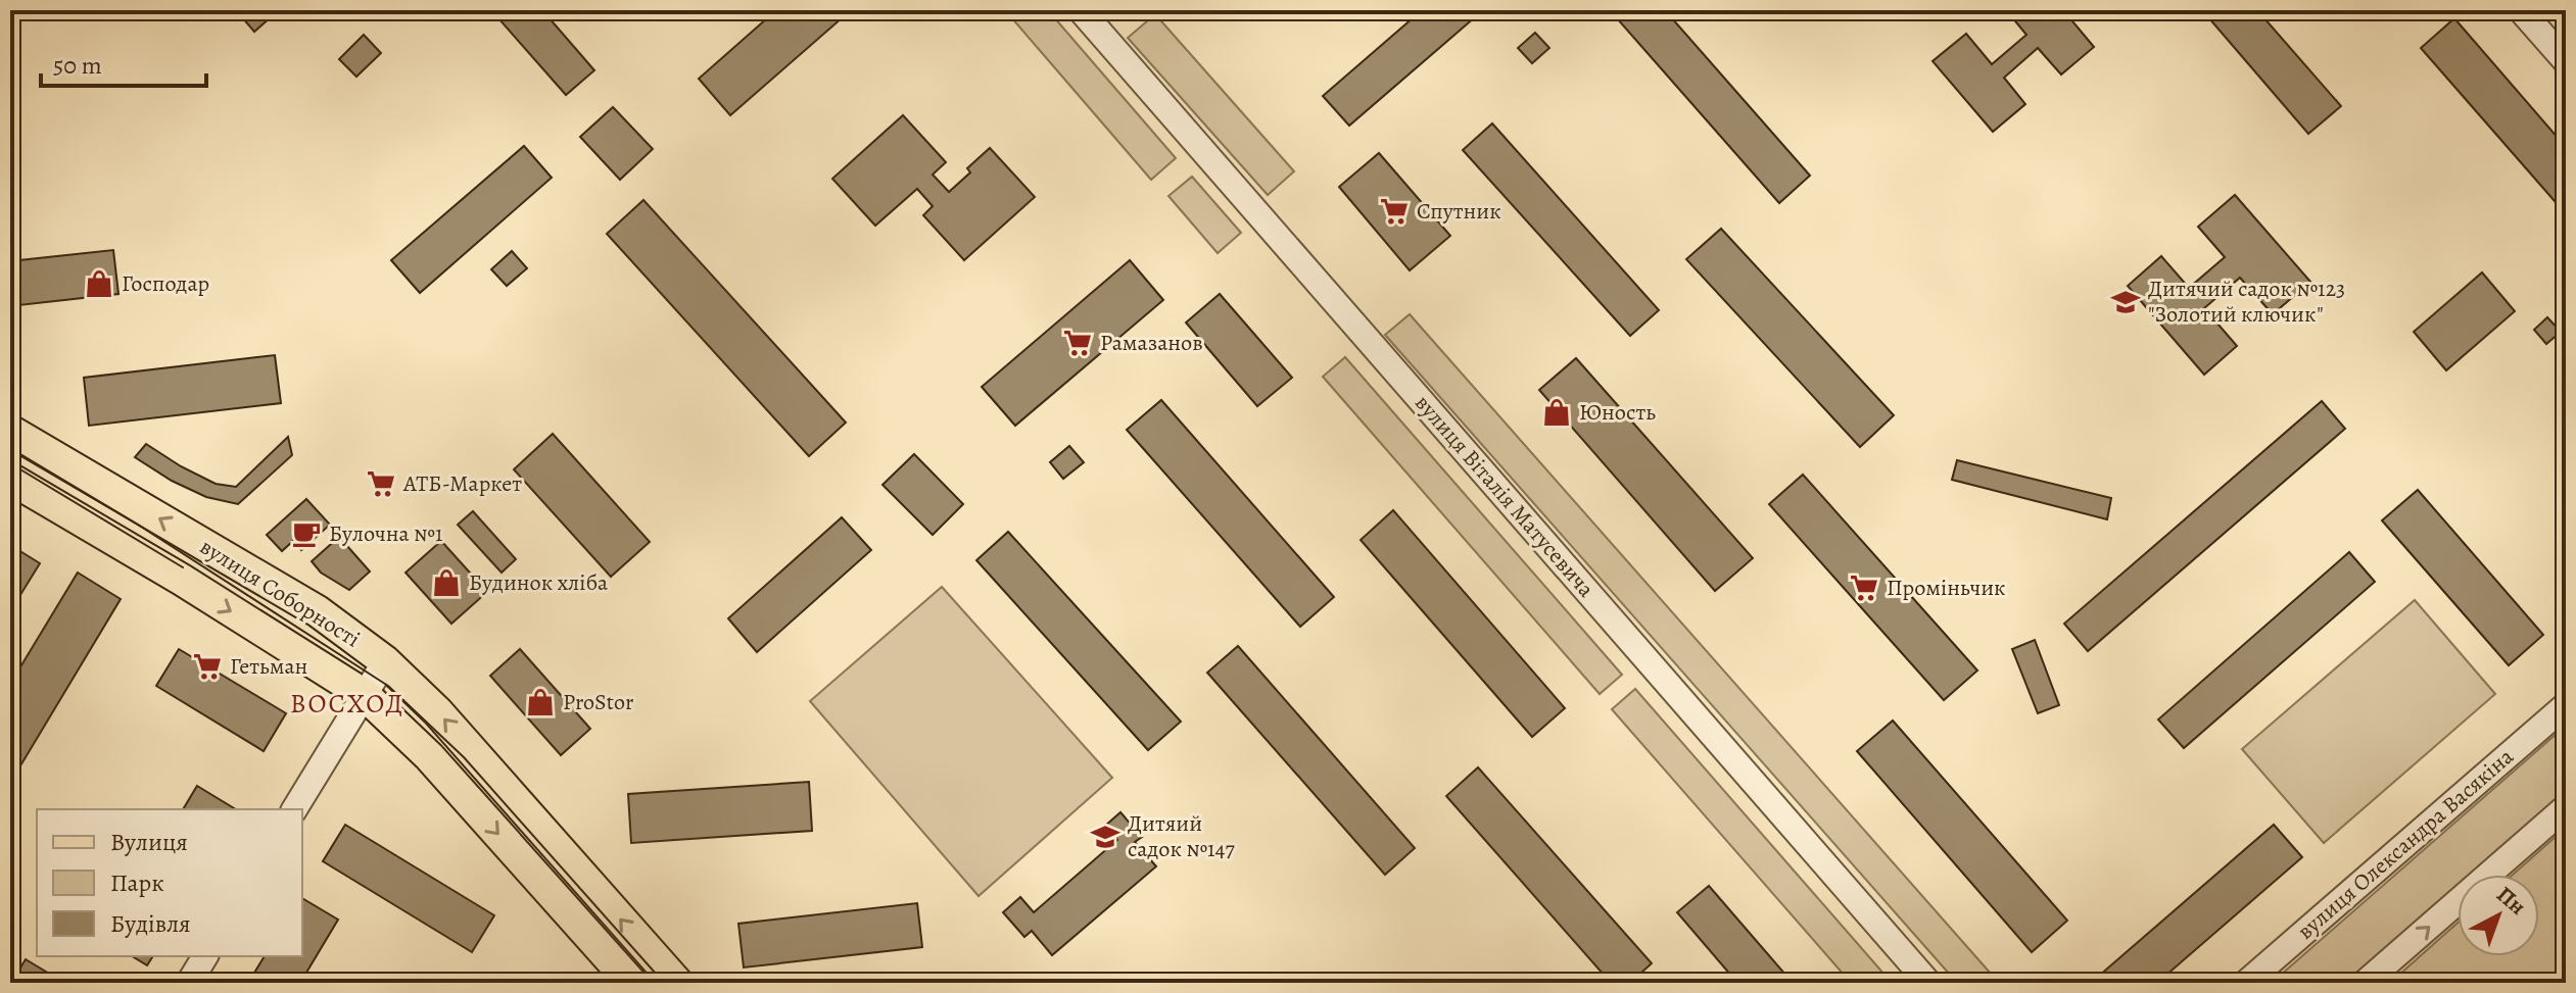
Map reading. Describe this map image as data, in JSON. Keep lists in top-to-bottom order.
{
  "streets": {
    "main road": ["вулиця Соборності"],
    "street": ["вулиця Віталія Матусевича", "вулиця Олександра Васякіна"]
  },
  "districts": ["ВОСХОД"],
  "places": {
    "supermarket": [
      "Спутник",
      "Рамазанов",
      "АТБ-Маркет",
      "Проміньчик",
      "Гетьман"
    ],
    "shop": [
      "Господар",
      "Юность",
      "Будинок хліба",
      "ProStor"
    ],
    "school or university": ["Дитячий садок №123 \"Золотий ключик\"", "Дитяий садок №147"],
    "cafe": ["Булочна №1"]
  },
  "legend": ["Вулиця", "Парк", "Будівля"],
  "scale_bar": "50 m",
  "north": "top right"
}
